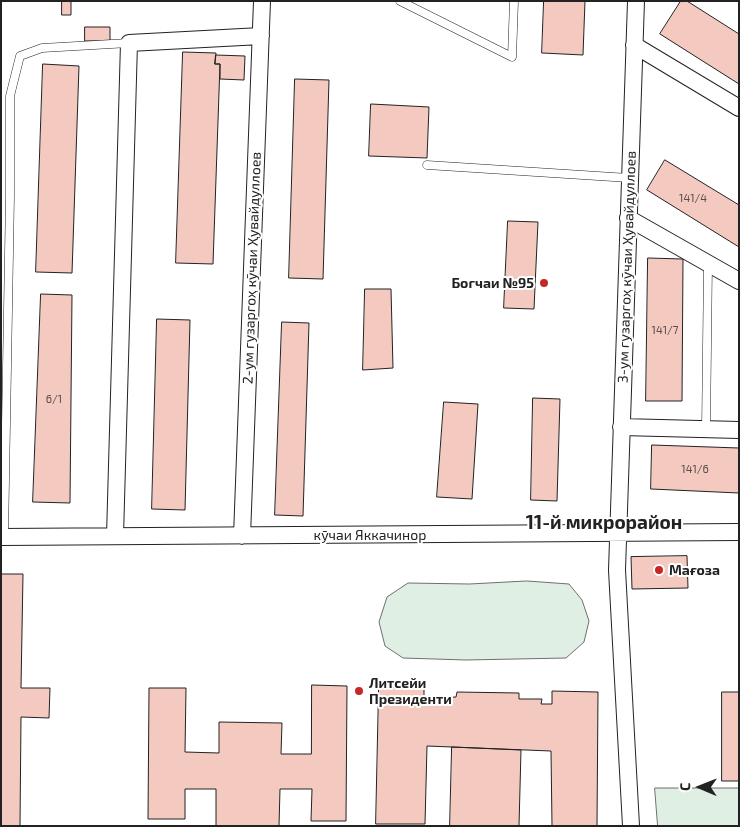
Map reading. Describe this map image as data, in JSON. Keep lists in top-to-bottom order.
{
  "streets": {
    "street": ["3-ум гузаргоҳ кӯчаи Ҳувайдуллоев", "2-ум гузаргоҳ кӯчаи Ҳувайдуллоев", "кӯчаи Яккачинор"]
  },
  "crossings": [
    ["3-ум гузаргоҳ кӯчаи Ҳувайдуллоев", "кӯчаи Яккачинор"],
    ["2-ум гузаргоҳ кӯчаи Ҳувайдуллоев", "кӯчаи Яккачинор"]
  ],
  "districts": ["11-й микрорайон"],
  "places": ["Богчаи №95", "Мағоза", "Литсейи Президенти"],
  "house_numbers": [
    "141/4",
    "141/7",
    "6/1",
    "141/6"
  ],
  "north": "left"
}
